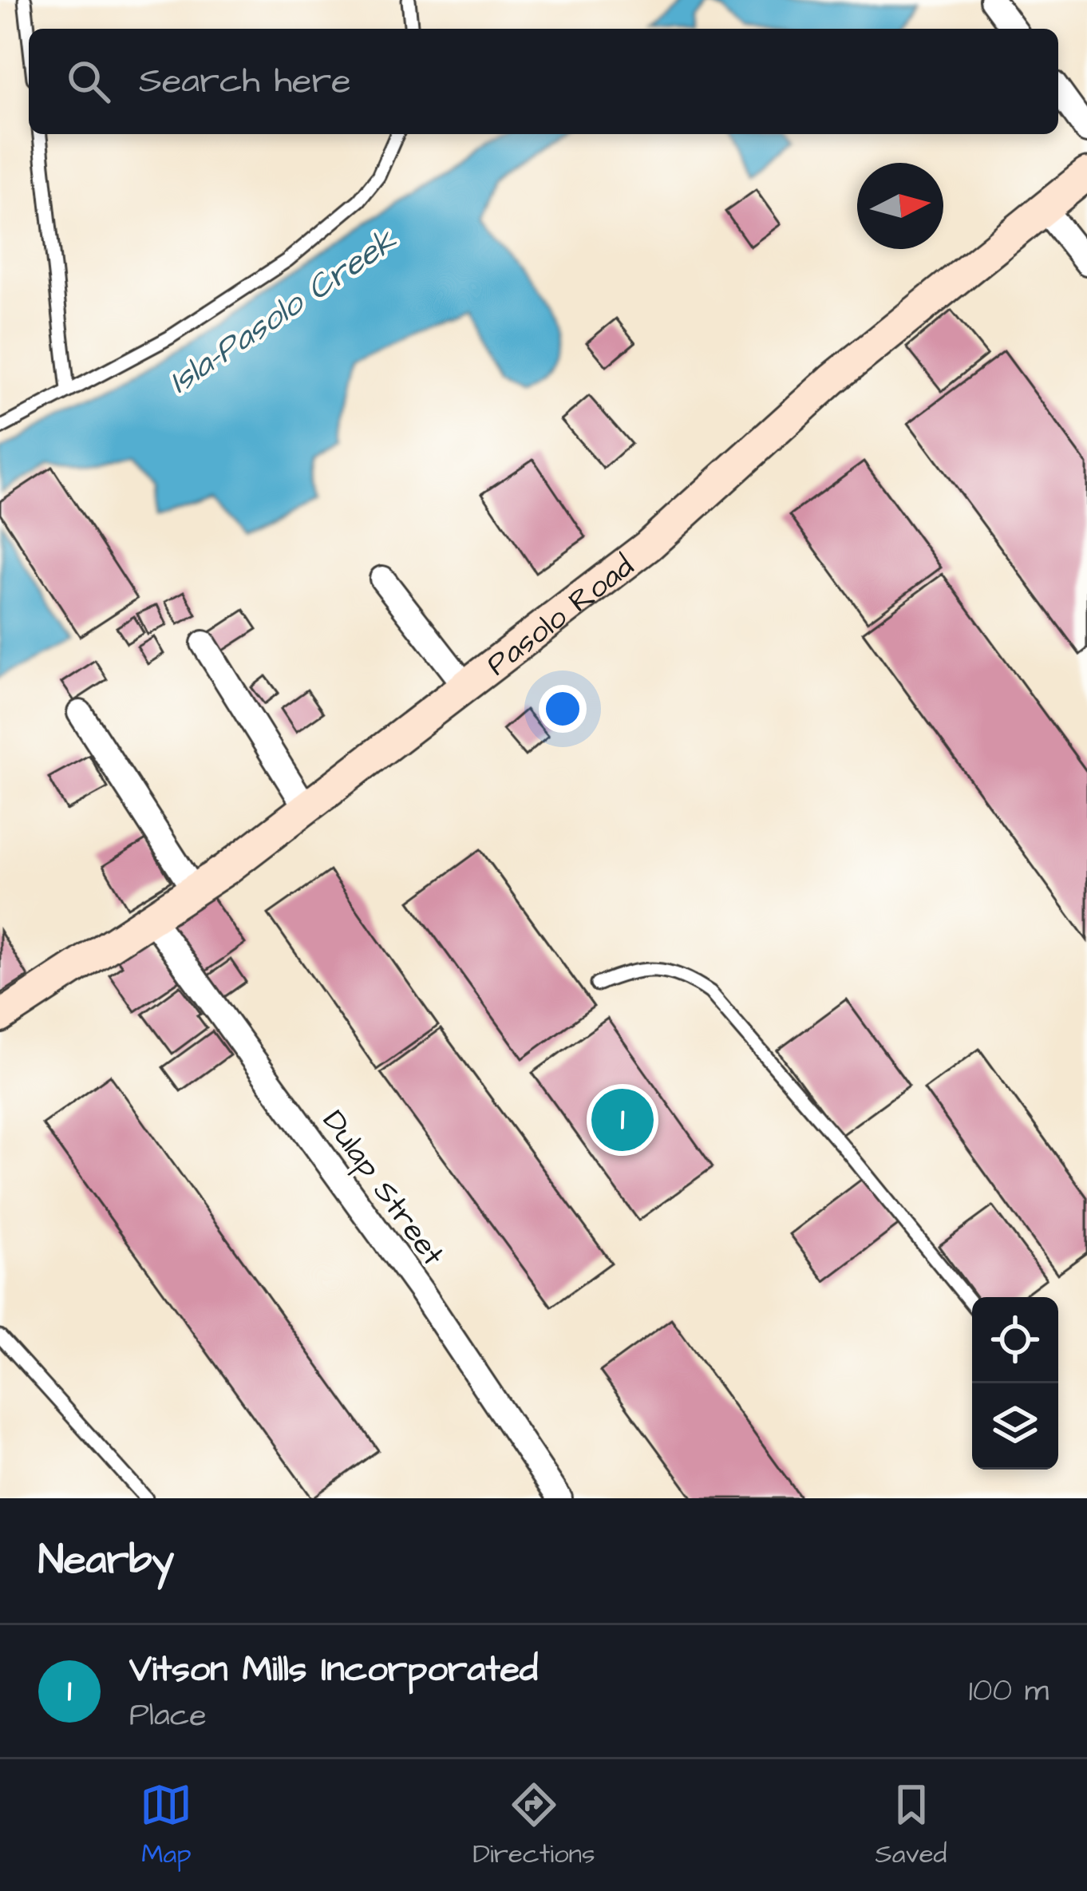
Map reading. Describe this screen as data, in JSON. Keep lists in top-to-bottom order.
{
  "streets": {
    "street": ["Pasolo Road", "Dulap Street"]
  },
  "crossings": [
    ["Pasolo Road", "Dulap Street"]
  ],
  "water": ["Isla-Pasolo Creek"],
  "north": "right",
  "page": {
    "search": "Search here",
    "pins": "1",
    "heading": "Nearby",
    "list": [
      {
        "mark": "1",
        "name": "Vitson Mills Incorporated",
        "note": "Place",
        "value": "100 m"
      }
    ],
    "nav": ["Map", "Directions", "Saved"]
  }
}
